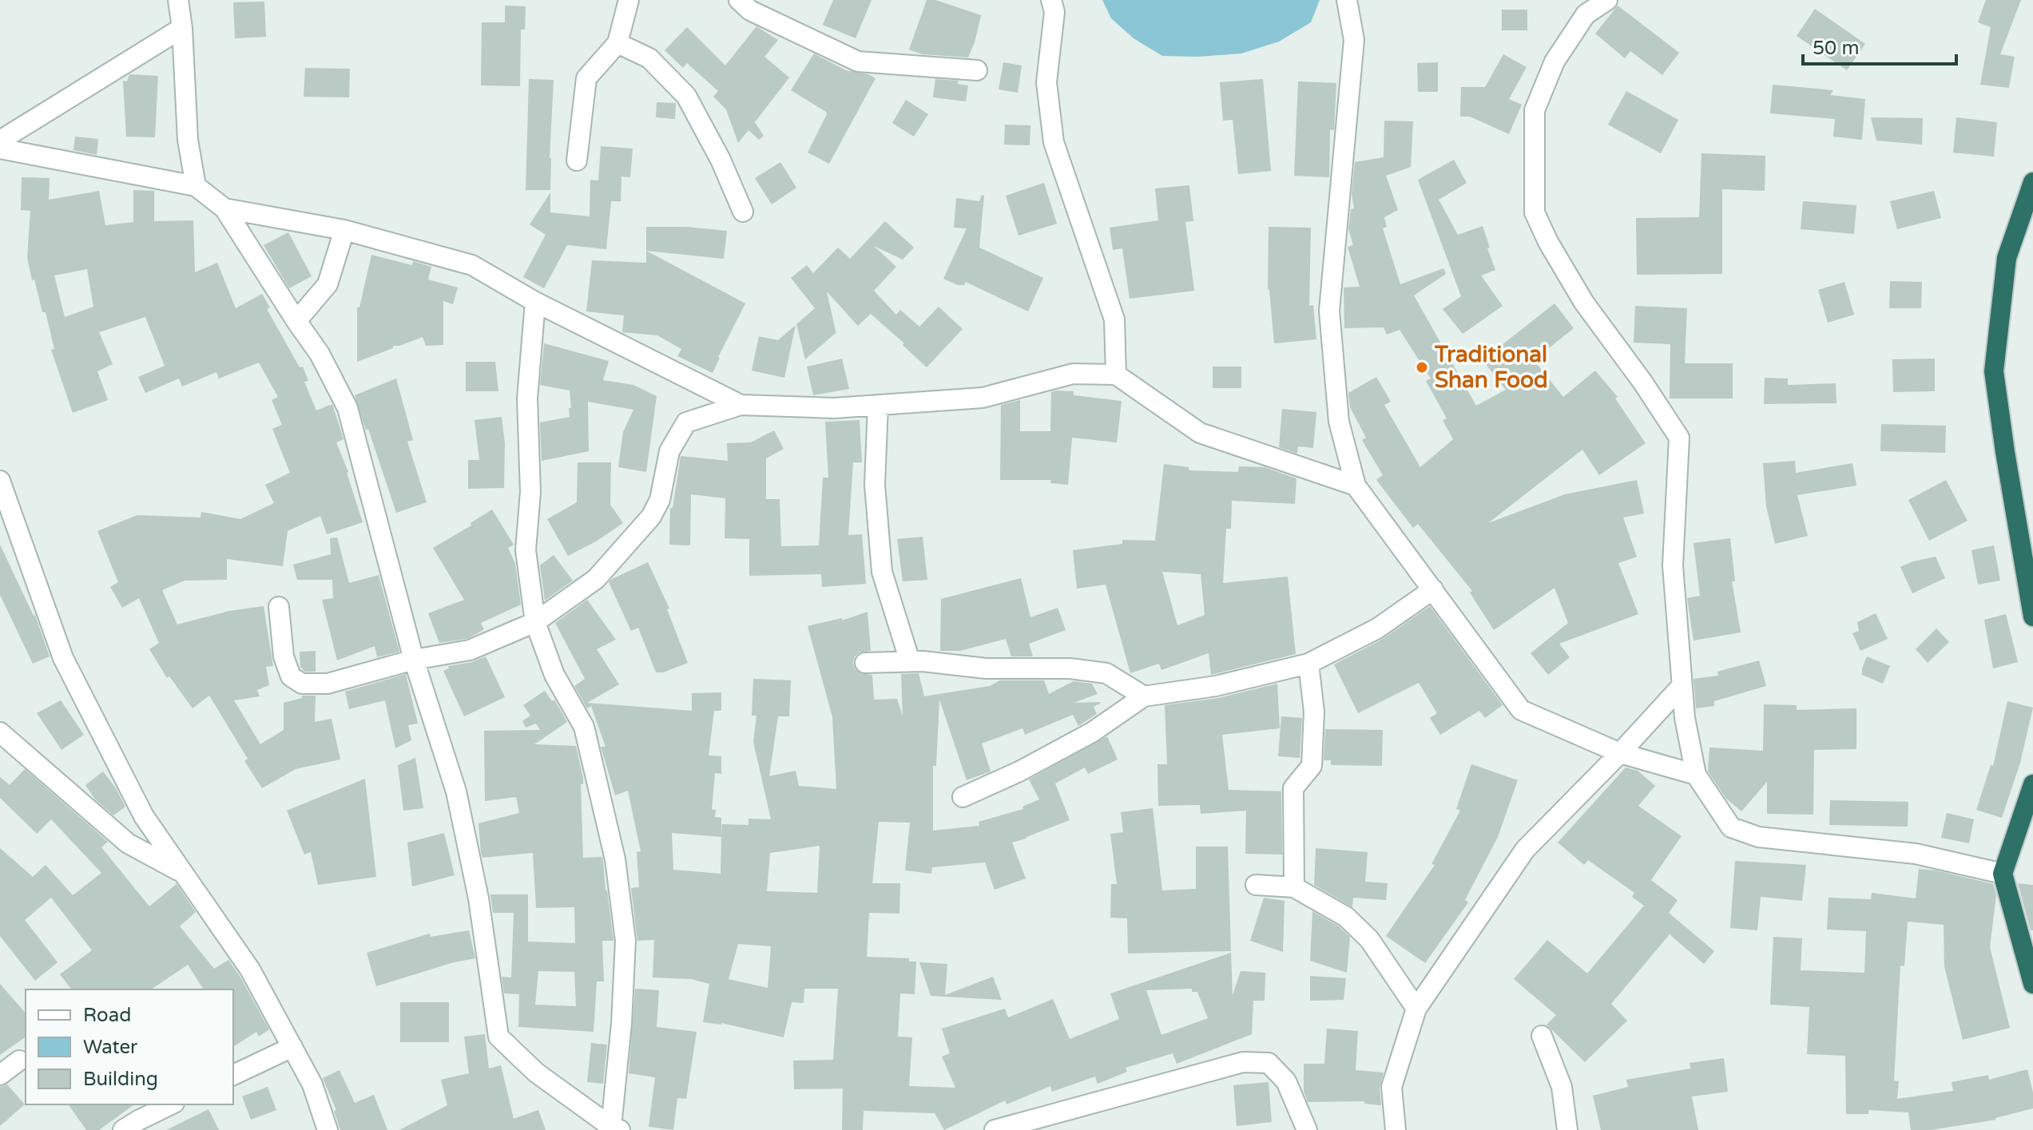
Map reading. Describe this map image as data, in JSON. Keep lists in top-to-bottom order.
{
  "places": ["Traditional Shan Food"],
  "legend": ["Road", "Water", "Building"],
  "scale_bar": "50 m"
}
